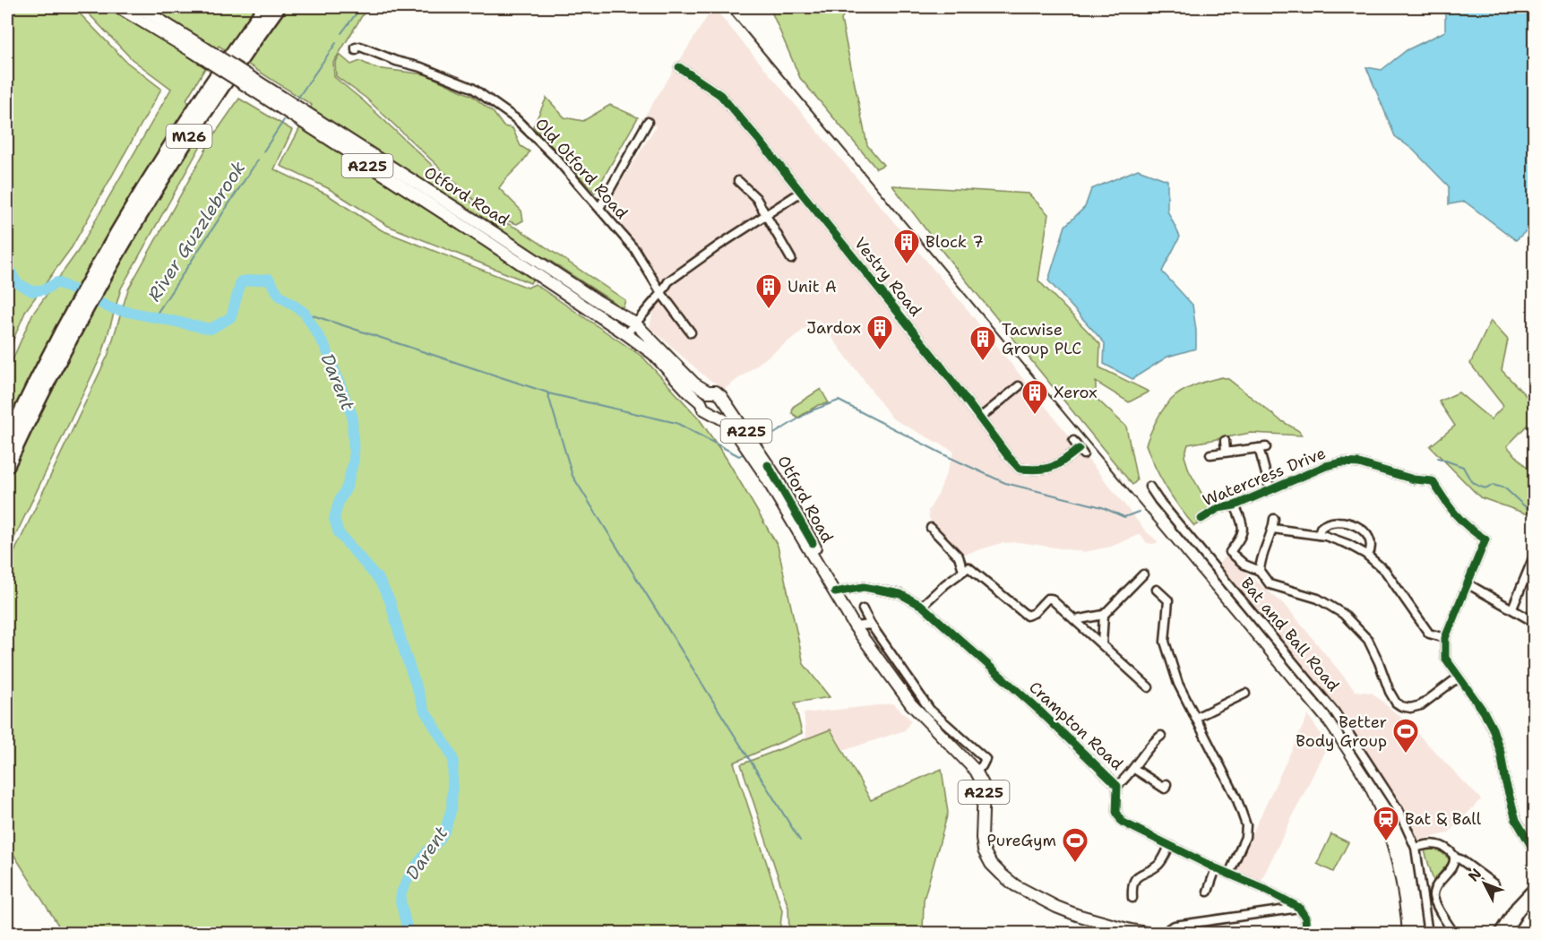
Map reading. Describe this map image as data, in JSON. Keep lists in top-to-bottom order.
{
  "streets": {
    "highway": ["M26"],
    "main road": ["A225", "Otford Road"],
    "street": [
      "Old Otford Road",
      "Vestry Road",
      "Watercress Drive",
      "Bat and Ball Road",
      "Crampton Road"
    ]
  },
  "crossings": [
    ["A225", "Otford Road"],
    ["Otford Road", "Crampton Road"]
  ],
  "water": ["River Guzzlebrook", "Darent"],
  "places": {
    "building": [
      "Block 7",
      "Unit A",
      "Jardox",
      "Tacwise Group PLC",
      "Xerox"
    ],
    "sports": ["Better Body Group", "PureGym"],
    "station": ["Bat & Ball"]
  },
  "north": "top left"
}
